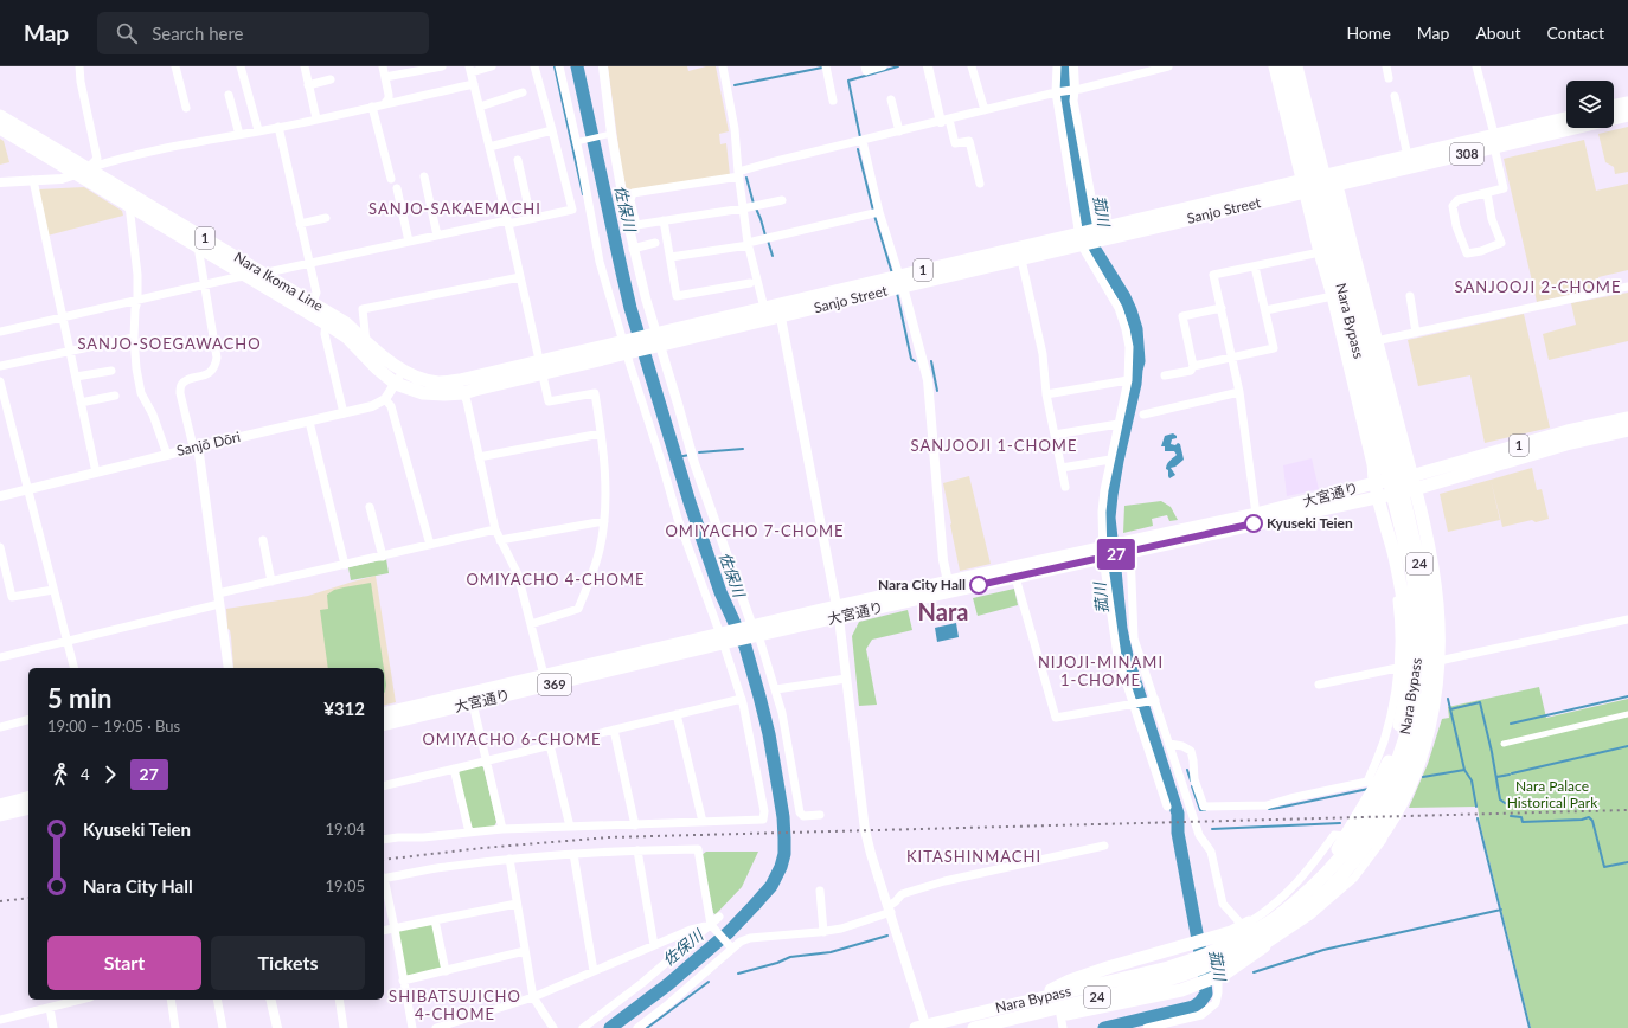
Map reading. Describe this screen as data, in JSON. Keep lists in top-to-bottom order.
{
  "streets": {
    "main road": [
      "308",
      "Sanjo Street",
      "1",
      "Nara Ikoma Line",
      "Nara Bypass",
      "大宮通り",
      "24",
      "369"
    ],
    "street": ["Sanjō Dōri"]
  },
  "crossings": [
    ["308", "Sanjo Street"],
    ["Sanjo Street", "Nara Ikoma Line"],
    ["1", "大宮通り"],
    ["Nara Bypass", "24"]
  ],
  "districts": [
    "SANJO-SAKAEMACHI",
    "SANJOOJI 2-CHOME",
    "SANJO-SOEGAWACHO",
    "SANJOOJI 1-CHOME",
    "OMIYACHO 7-CHOME",
    "OMIYACHO 4-CHOME",
    "Nara",
    "NIJOJI-MINAMI 1-CHOME",
    "OMIYACHO 6-CHOME",
    "KITASHINMACHI",
    "SHIBATSUJICHO 4-CHOME"
  ],
  "water": ["佐保川", "菰川"],
  "parks": ["Nara Palace Historical Park"],
  "places": ["Kyuseki Teien", "Nara City Hall"],
  "lines": ["bus line 27"],
  "page": {
    "header": "Map",
    "search": "Search here",
    "nav": [
      "Home",
      "Map",
      "About",
      "Contact"
    ],
    "on_map": "27",
    "heading": ["5 min", "19:00 – 19:05 · Bus", "¥312"],
    "legs": ["4", "27"],
    "list": [
      {
        "name": "Kyuseki Teien",
        "value": "19:04"
      },
      {
        "name": "Nara City Hall",
        "value": "19:05"
      }
    ],
    "buttons": ["Start", "Tickets"]
  }
}
